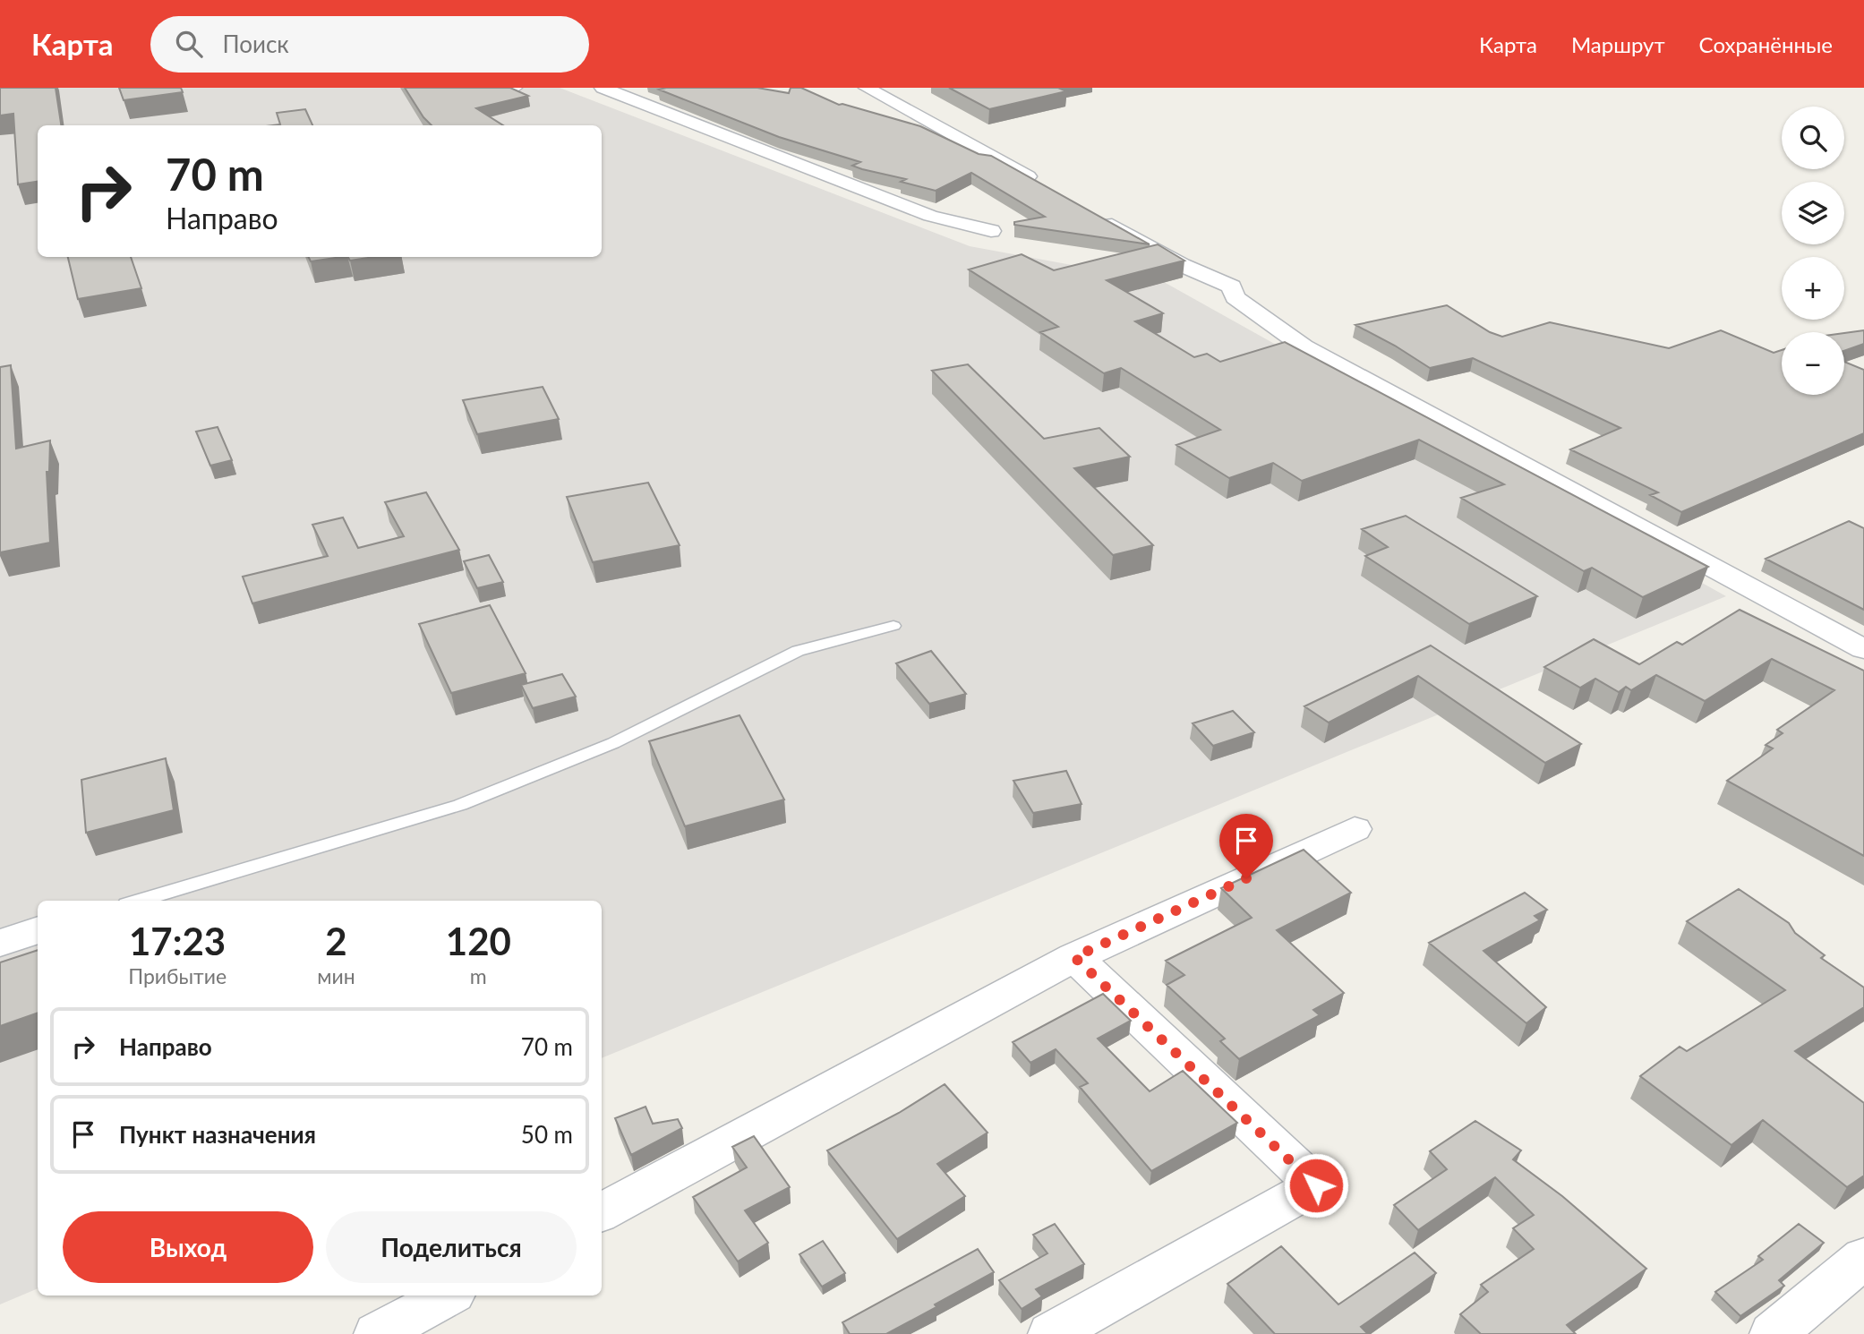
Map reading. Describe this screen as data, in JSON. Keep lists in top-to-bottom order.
{
  "page": {
    "header": "Карта",
    "search": "Поиск",
    "nav": ["Карта", "Маршрут", "Сохранённые"],
    "map_buttons": ["+", "−"],
    "turn": ["70 m", "Направо"],
    "eta": [
      "17:23",
      "Прибытие",
      "2",
      "мин",
      "120",
      "m"
    ],
    "list": [
      {
        "name": "Направо",
        "value": "70 m"
      },
      {
        "name": "Пункт назначения",
        "value": "50 m"
      }
    ],
    "buttons": ["Выход", "Поделиться"]
  }
}
